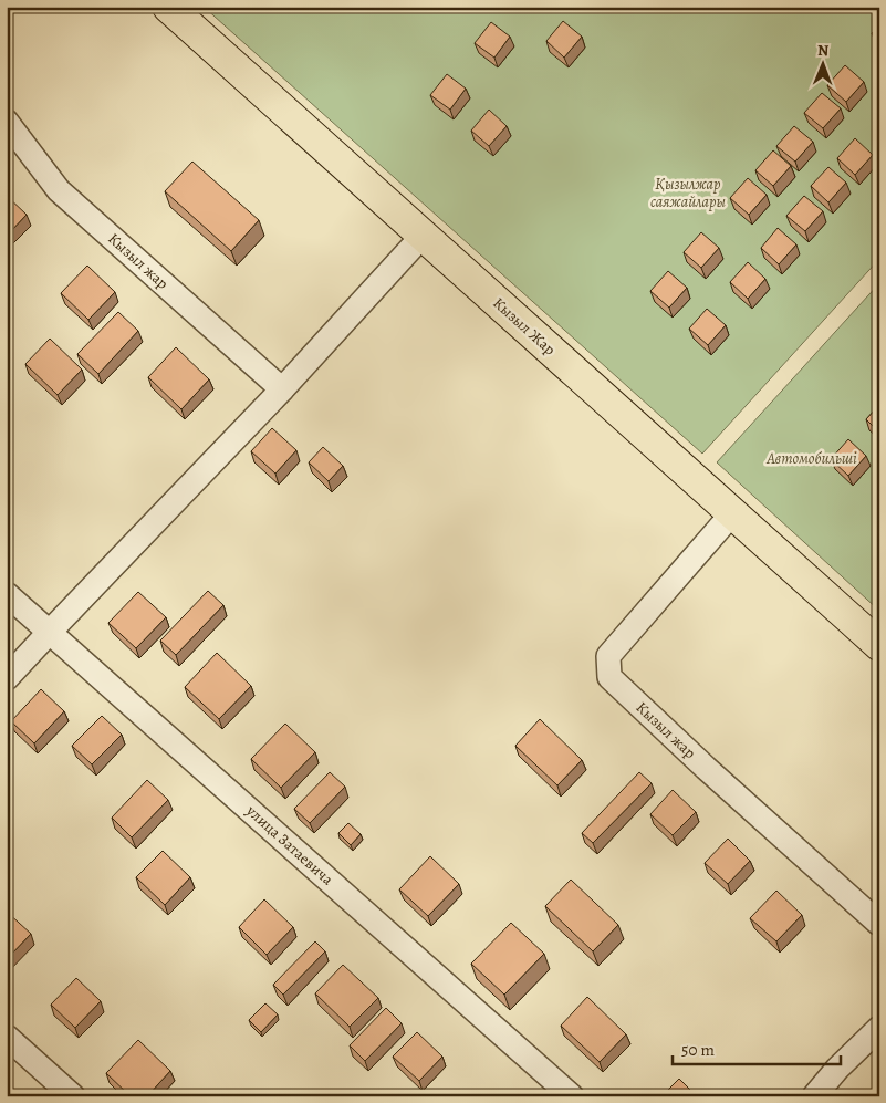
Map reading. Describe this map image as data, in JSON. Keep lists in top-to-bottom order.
{
  "streets": {
    "main road": ["Кызыл Жар"],
    "street": ["Кызыл жар", "улица Затаевича"]
  },
  "crossings": [
    ["Кызыл жар", "Кызыл Жар"]
  ],
  "parks": ["Қызылжар саяжайлары", "Автомобильші"],
  "scale_bar": "50 m",
  "north": "top"
}
